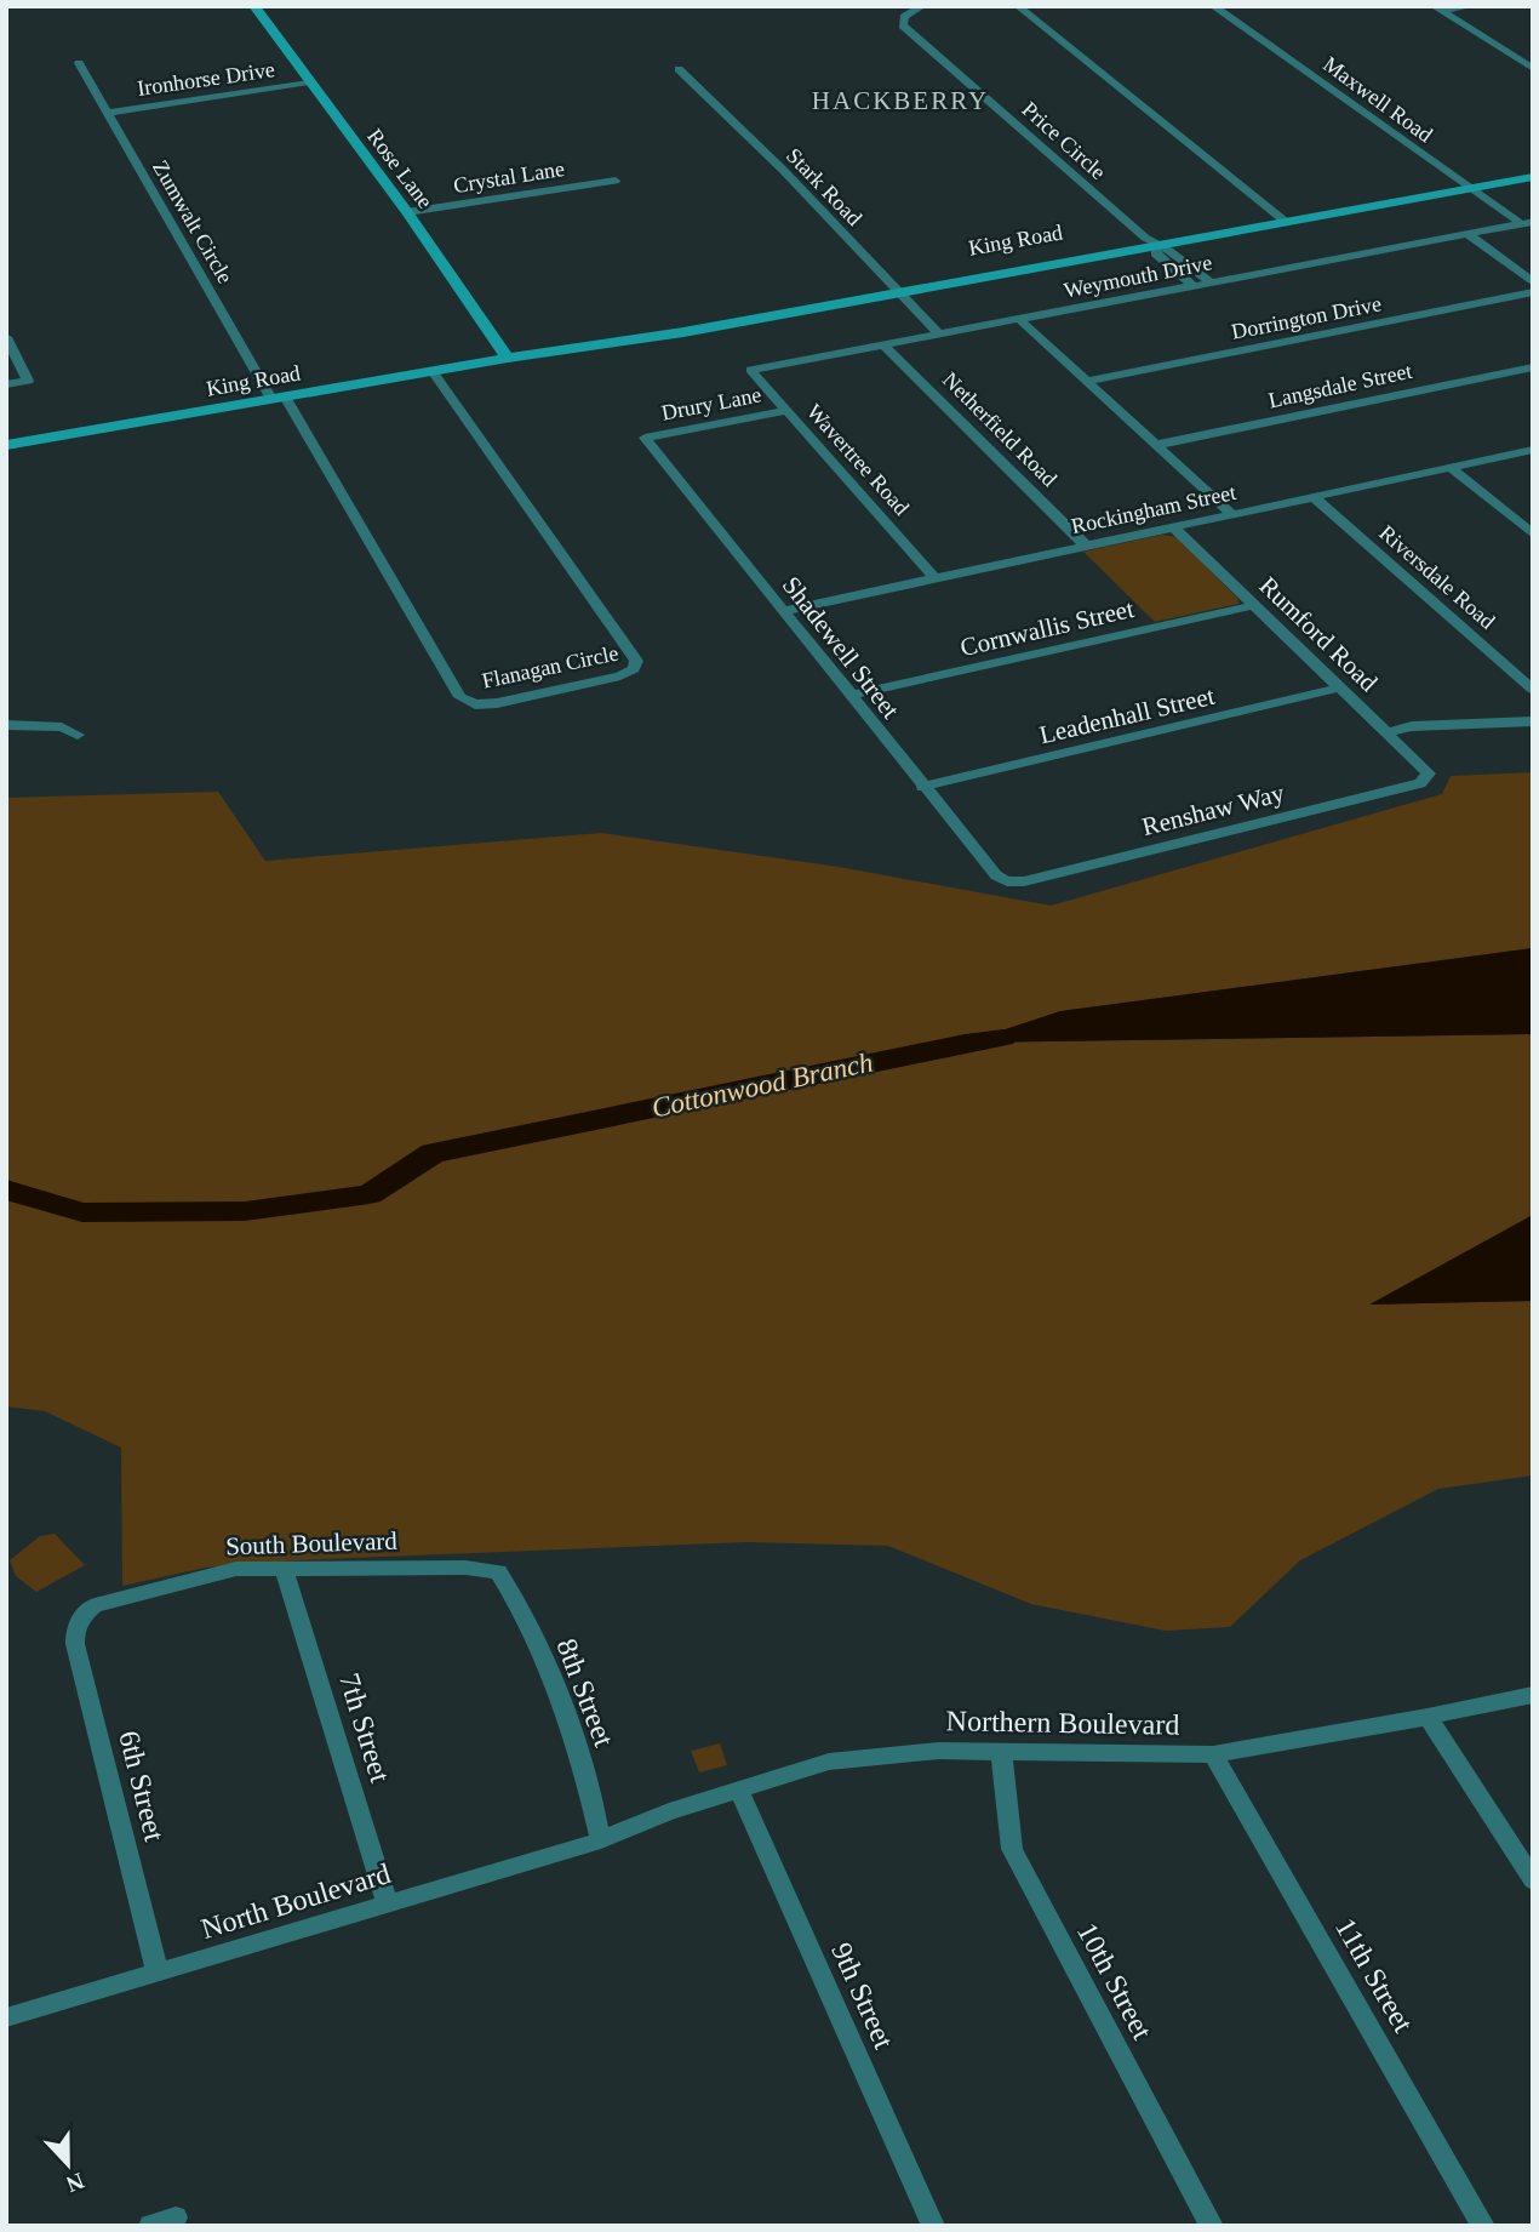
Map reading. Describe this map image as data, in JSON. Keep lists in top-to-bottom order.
{
  "streets": {
    "street": [
      "Ironhorse Drive",
      "Maxwell Road",
      "Price Circle",
      "Rose Lane",
      "Crystal Lane",
      "Stark Road",
      "Zumwalt Circle",
      "King Road",
      "Weymouth Drive",
      "Dorrington Drive",
      "Langsdale Street",
      "Drury Lane",
      "Netherfield Road",
      "Wavertree Road",
      "Rockingham Street",
      "Riversdale Road",
      "Cornwallis Street",
      "Rumford Road",
      "Shadewell Street",
      "Flanagan Circle",
      "Leadenhall Street",
      "Renshaw Way",
      "South Boulevard",
      "8th Street",
      "Northern Boulevard",
      "7th Street",
      "6th Street",
      "North Boulevard",
      "11th Street",
      "10th Street",
      "9th Street"
    ]
  },
  "crossings": [
    ["Ironhorse Drive", "Rose Lane"],
    ["Ironhorse Drive", "Zumwalt Circle"],
    ["Maxwell Road", "King Road"],
    ["Maxwell Road", "Weymouth Drive"],
    ["Price Circle", "King Road"],
    ["Rose Lane", "Crystal Lane"],
    ["Rose Lane", "King Road"],
    ["Stark Road", "King Road"],
    ["Stark Road", "Weymouth Drive"],
    ["Zumwalt Circle", "King Road"],
    ["Zumwalt Circle", "Flanagan Circle"],
    ["King Road", "Flanagan Circle"],
    ["Weymouth Drive", "Netherfield Road"],
    ["Weymouth Drive", "Wavertree Road"],
    ["Drury Lane", "Wavertree Road"],
    ["Drury Lane", "Shadewell Street"],
    ["Netherfield Road", "Rockingham Street"],
    ["Wavertree Road", "Rockingham Street"],
    ["Rockingham Street", "Riversdale Road"],
    ["Rockingham Street", "Rumford Road"],
    ["Rockingham Street", "Shadewell Street"],
    ["Cornwallis Street", "Rumford Road"],
    ["Cornwallis Street", "Shadewell Street"],
    ["Rumford Road", "Leadenhall Street"],
    ["Rumford Road", "Renshaw Way"],
    ["Shadewell Street", "Leadenhall Street"],
    ["Shadewell Street", "Renshaw Way"],
    ["South Boulevard", "8th Street"],
    ["South Boulevard", "7th Street"],
    ["South Boulevard", "6th Street"],
    ["8th Street", "Northern Boulevard"],
    ["8th Street", "North Boulevard"],
    ["Northern Boulevard", "North Boulevard"],
    ["Northern Boulevard", "11th Street"],
    ["Northern Boulevard", "10th Street"],
    ["Northern Boulevard", "9th Street"],
    ["7th Street", "North Boulevard"],
    ["6th Street", "North Boulevard"]
  ],
  "districts": ["HACKBERRY"],
  "water": ["Cottonwood Branch"],
  "north": "bottom"
}
